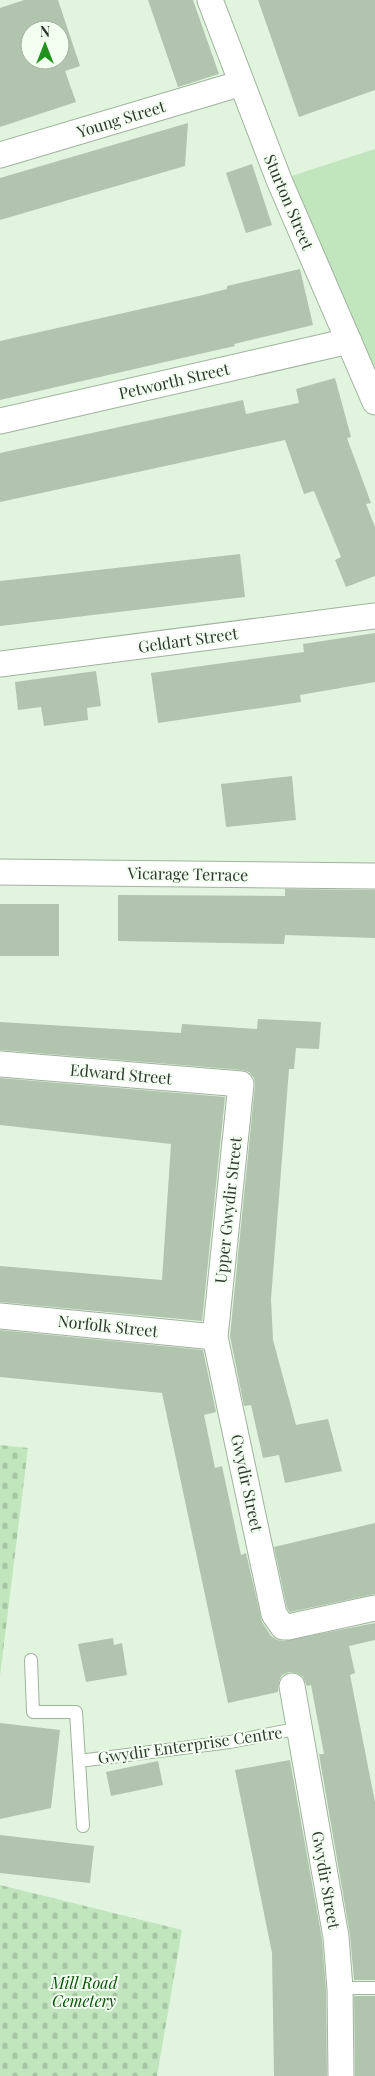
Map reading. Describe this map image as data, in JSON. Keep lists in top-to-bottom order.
{
  "streets": {
    "street": [
      "Young Street",
      "Sturton Street",
      "Petworth Street",
      "Geldart Street",
      "Vicarage Terrace",
      "Edward Street",
      "Upper Gwydir Street",
      "Norfolk Street",
      "Gwydir Street"
    ],
    "lane": ["Gwydir Enterprise Centre"]
  },
  "crossings": [
    ["Young Street", "Sturton Street"],
    ["Sturton Street", "Petworth Street"],
    ["Edward Street", "Upper Gwydir Street"],
    ["Upper Gwydir Street", "Norfolk Street"],
    ["Upper Gwydir Street", "Gwydir Street"],
    ["Norfolk Street", "Gwydir Street"],
    ["Gwydir Street", "Gwydir Enterprise Centre"]
  ],
  "parks": ["Mill Road Cemetery"],
  "north": "top"
}
